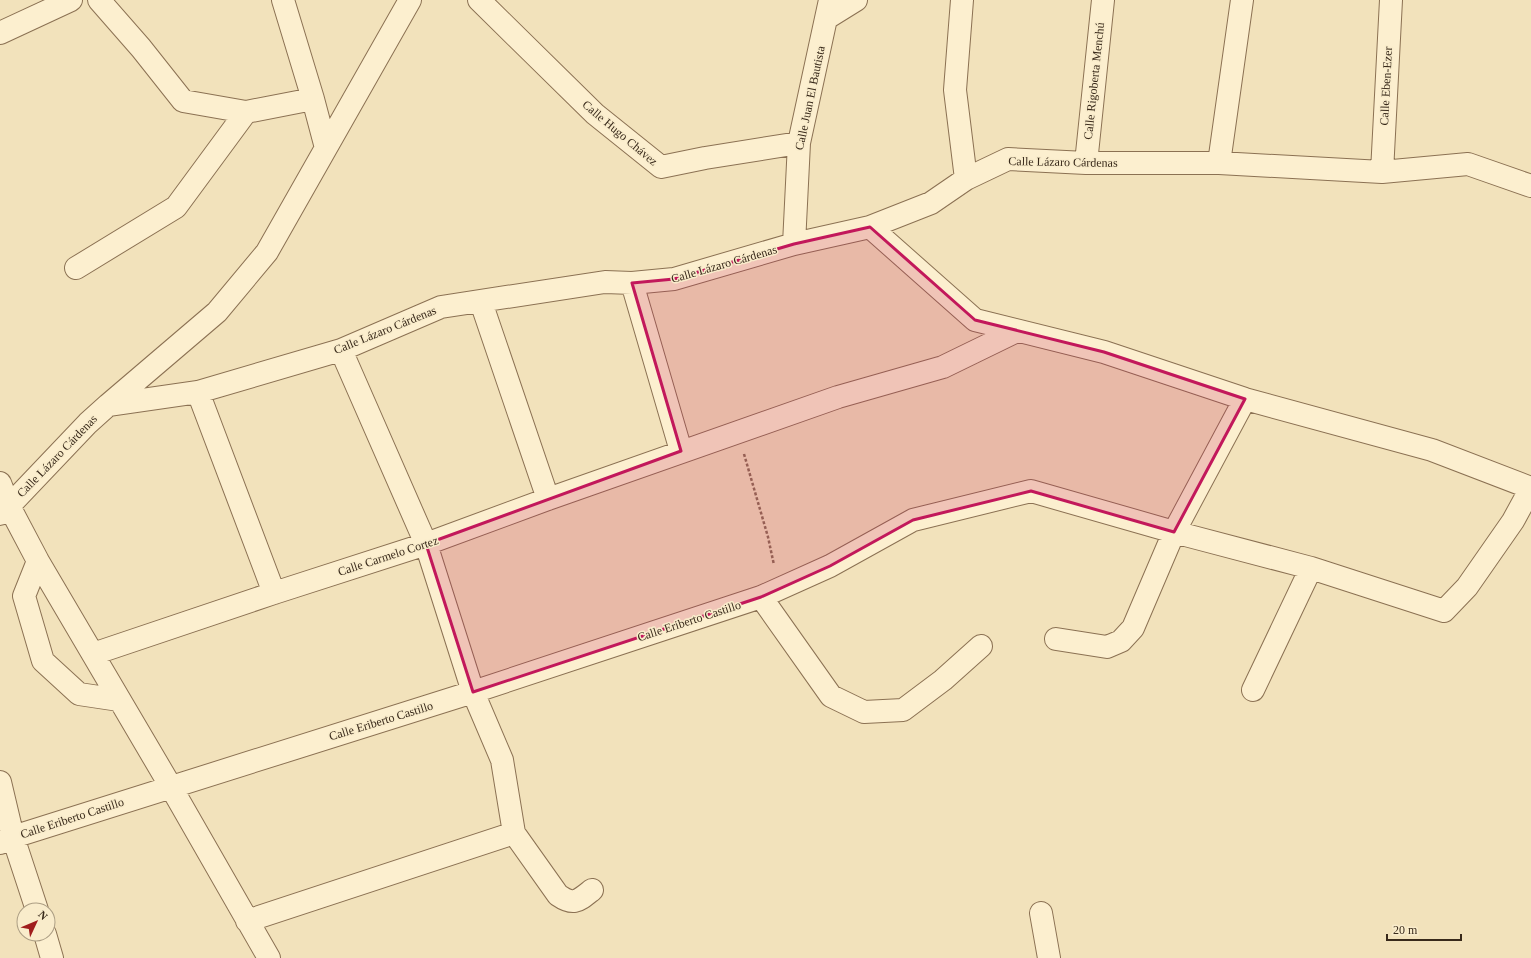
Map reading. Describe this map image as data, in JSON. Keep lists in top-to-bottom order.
{
  "streets": {
    "street": [
      "Calle Rigoberta Menchú",
      "Calle Eben-Ezer",
      "Calle Juan El Bautista",
      "Calle Hugo Chávez",
      "Calle Lázaro Cárdenas",
      "Calle Carmelo Cortez",
      "Calle Eriberto Castillo"
    ]
  },
  "crossings": [
    ["Calle Rigoberta Menchú", "Calle Lázaro Cárdenas"],
    ["Calle Eben-Ezer", "Calle Lázaro Cárdenas"],
    ["Calle Juan El Bautista", "Calle Hugo Chávez"],
    ["Calle Juan El Bautista", "Calle Lázaro Cárdenas"]
  ],
  "scale_bar": "20 m",
  "north": "top right"
}
